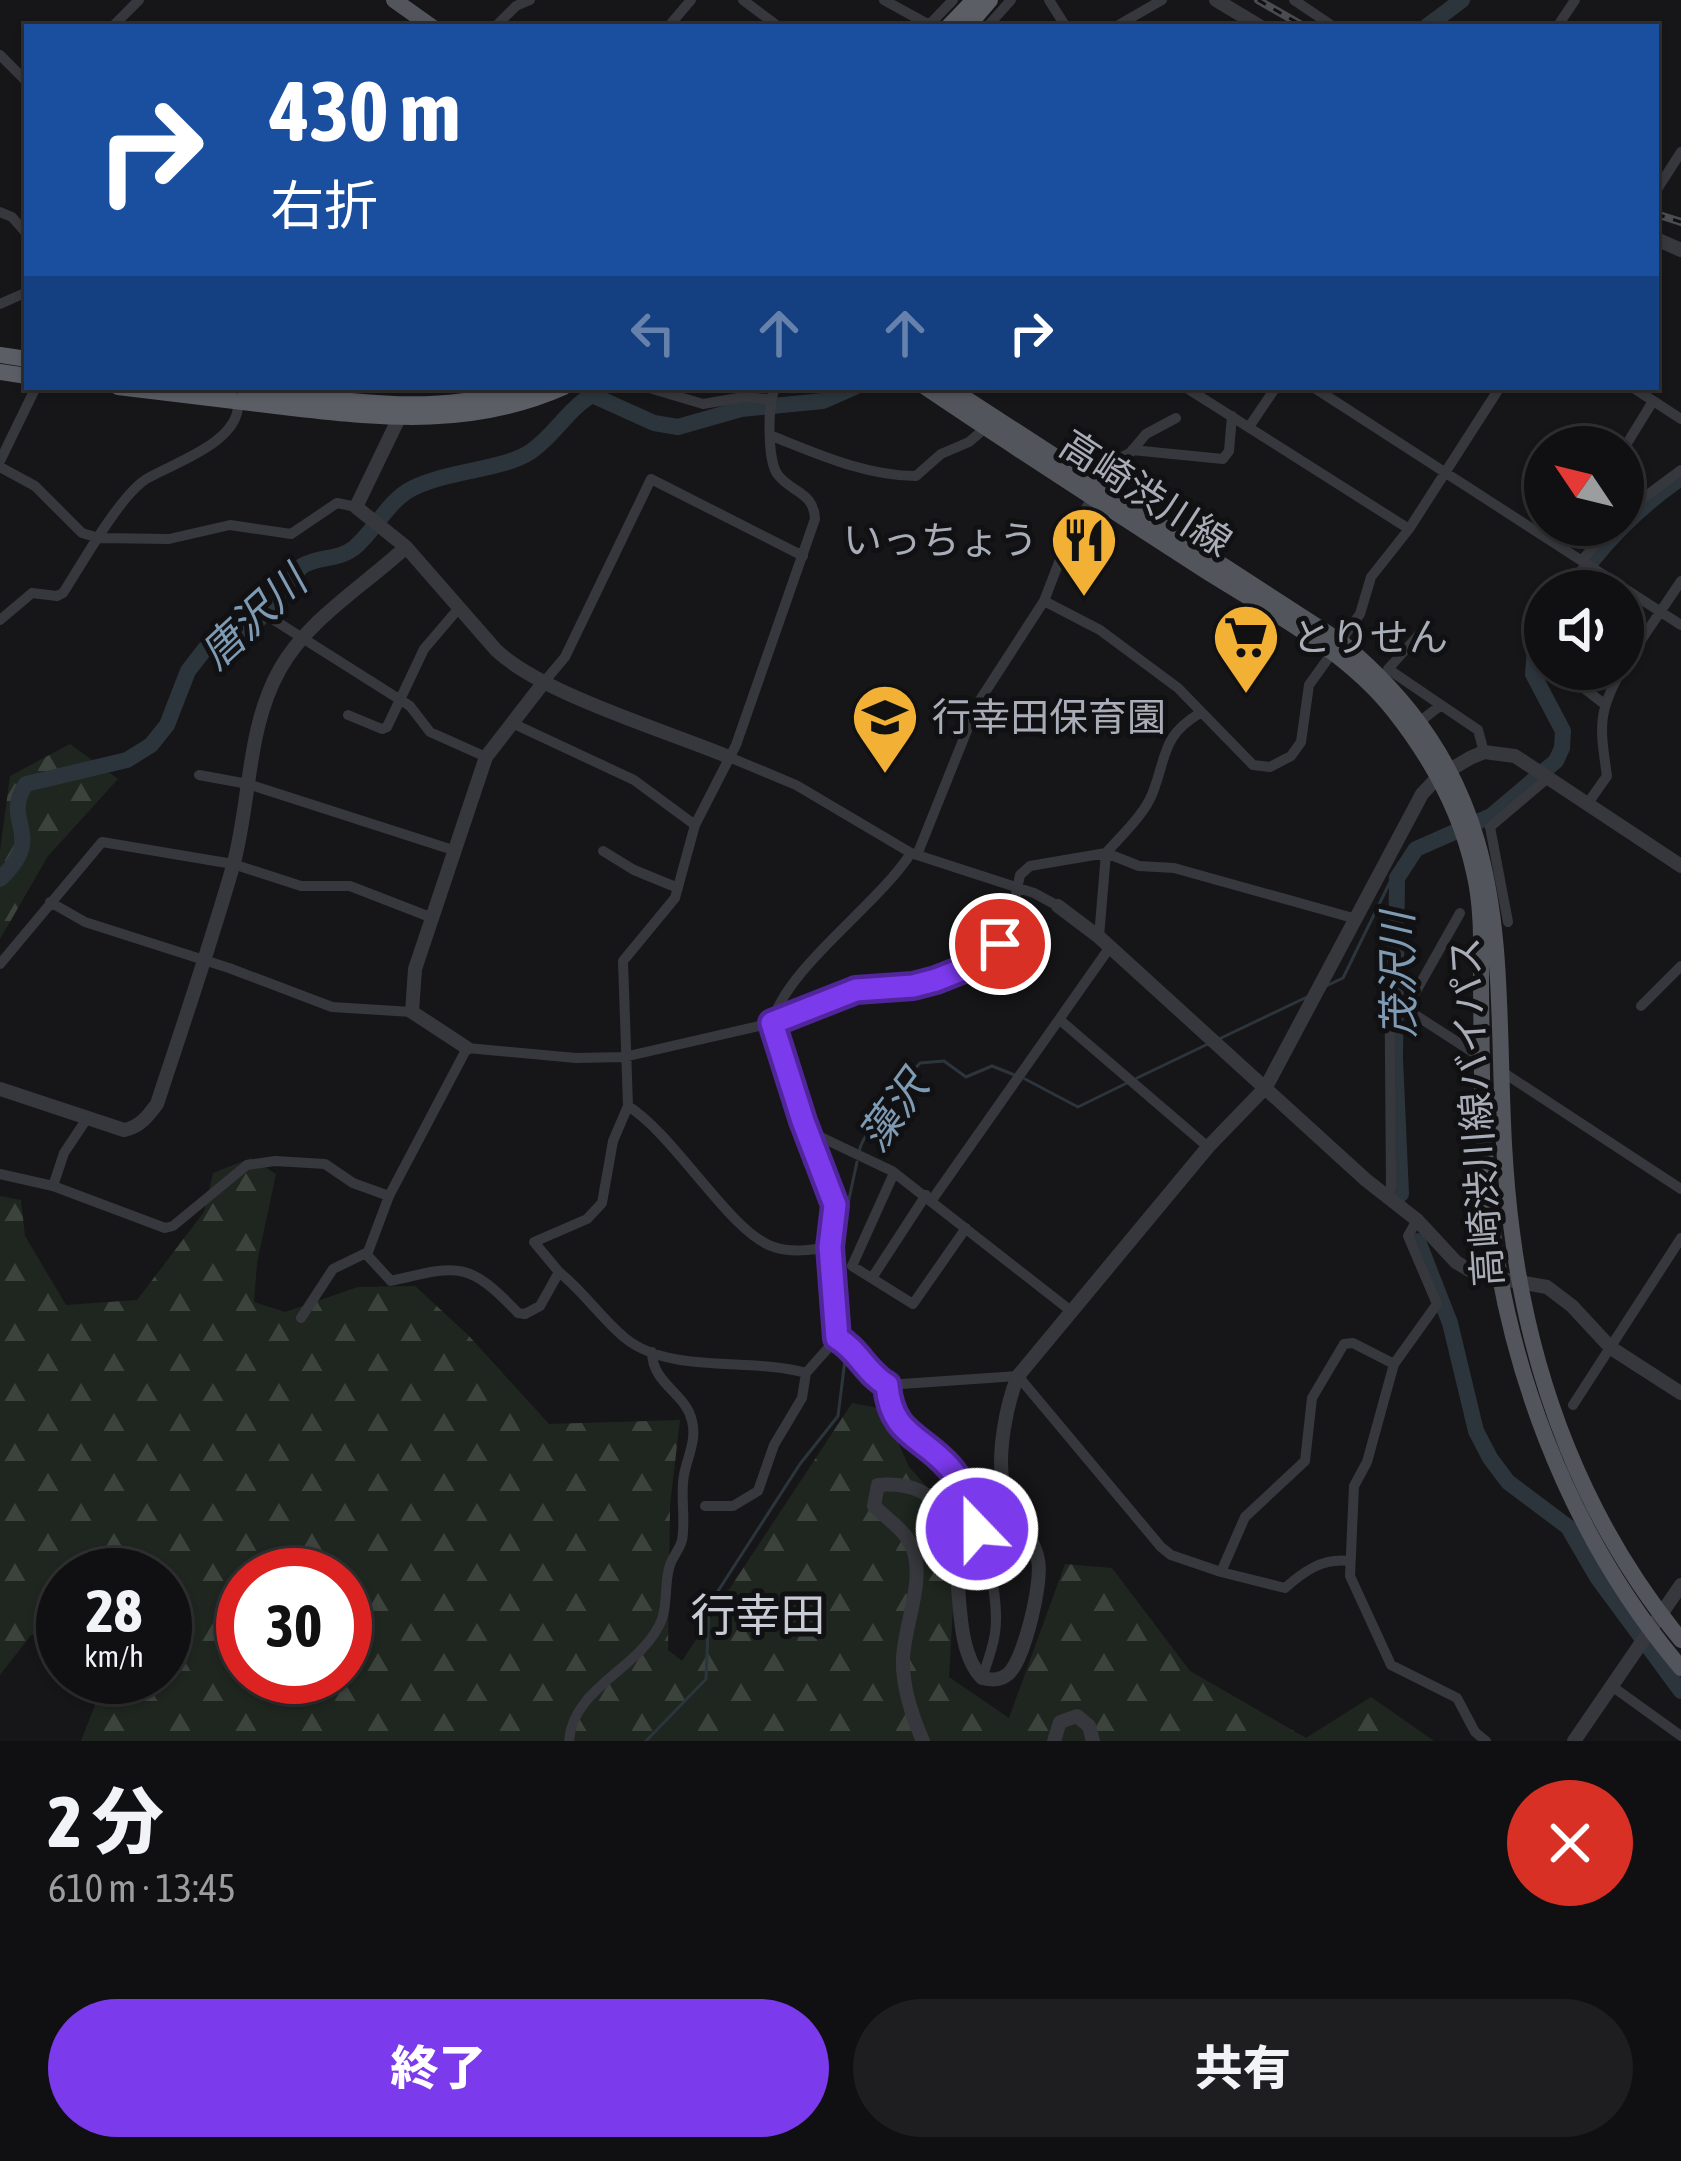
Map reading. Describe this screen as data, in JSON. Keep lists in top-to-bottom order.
{
  "streets": {
    "main road": ["高崎渋川線", "高崎渋川線バイパス"]
  },
  "crossings": [
    ["高崎渋川線", "高崎渋川線バイパス"]
  ],
  "districts": ["行幸田"],
  "water": ["唐沢川", "茂沢川", "藻沢"],
  "places": {
    "restaurant": ["いっちょう"],
    "supermarket": ["とりせん"],
    "school or university": ["行幸田保育園"]
  },
  "north": "top left",
  "page": {
    "turn": ["430 m", "右折"],
    "speed": "28 km/h",
    "limit": "30",
    "heading": ["2 分", "610 m · 13:45"],
    "buttons": ["終了", "共有"]
  }
}
